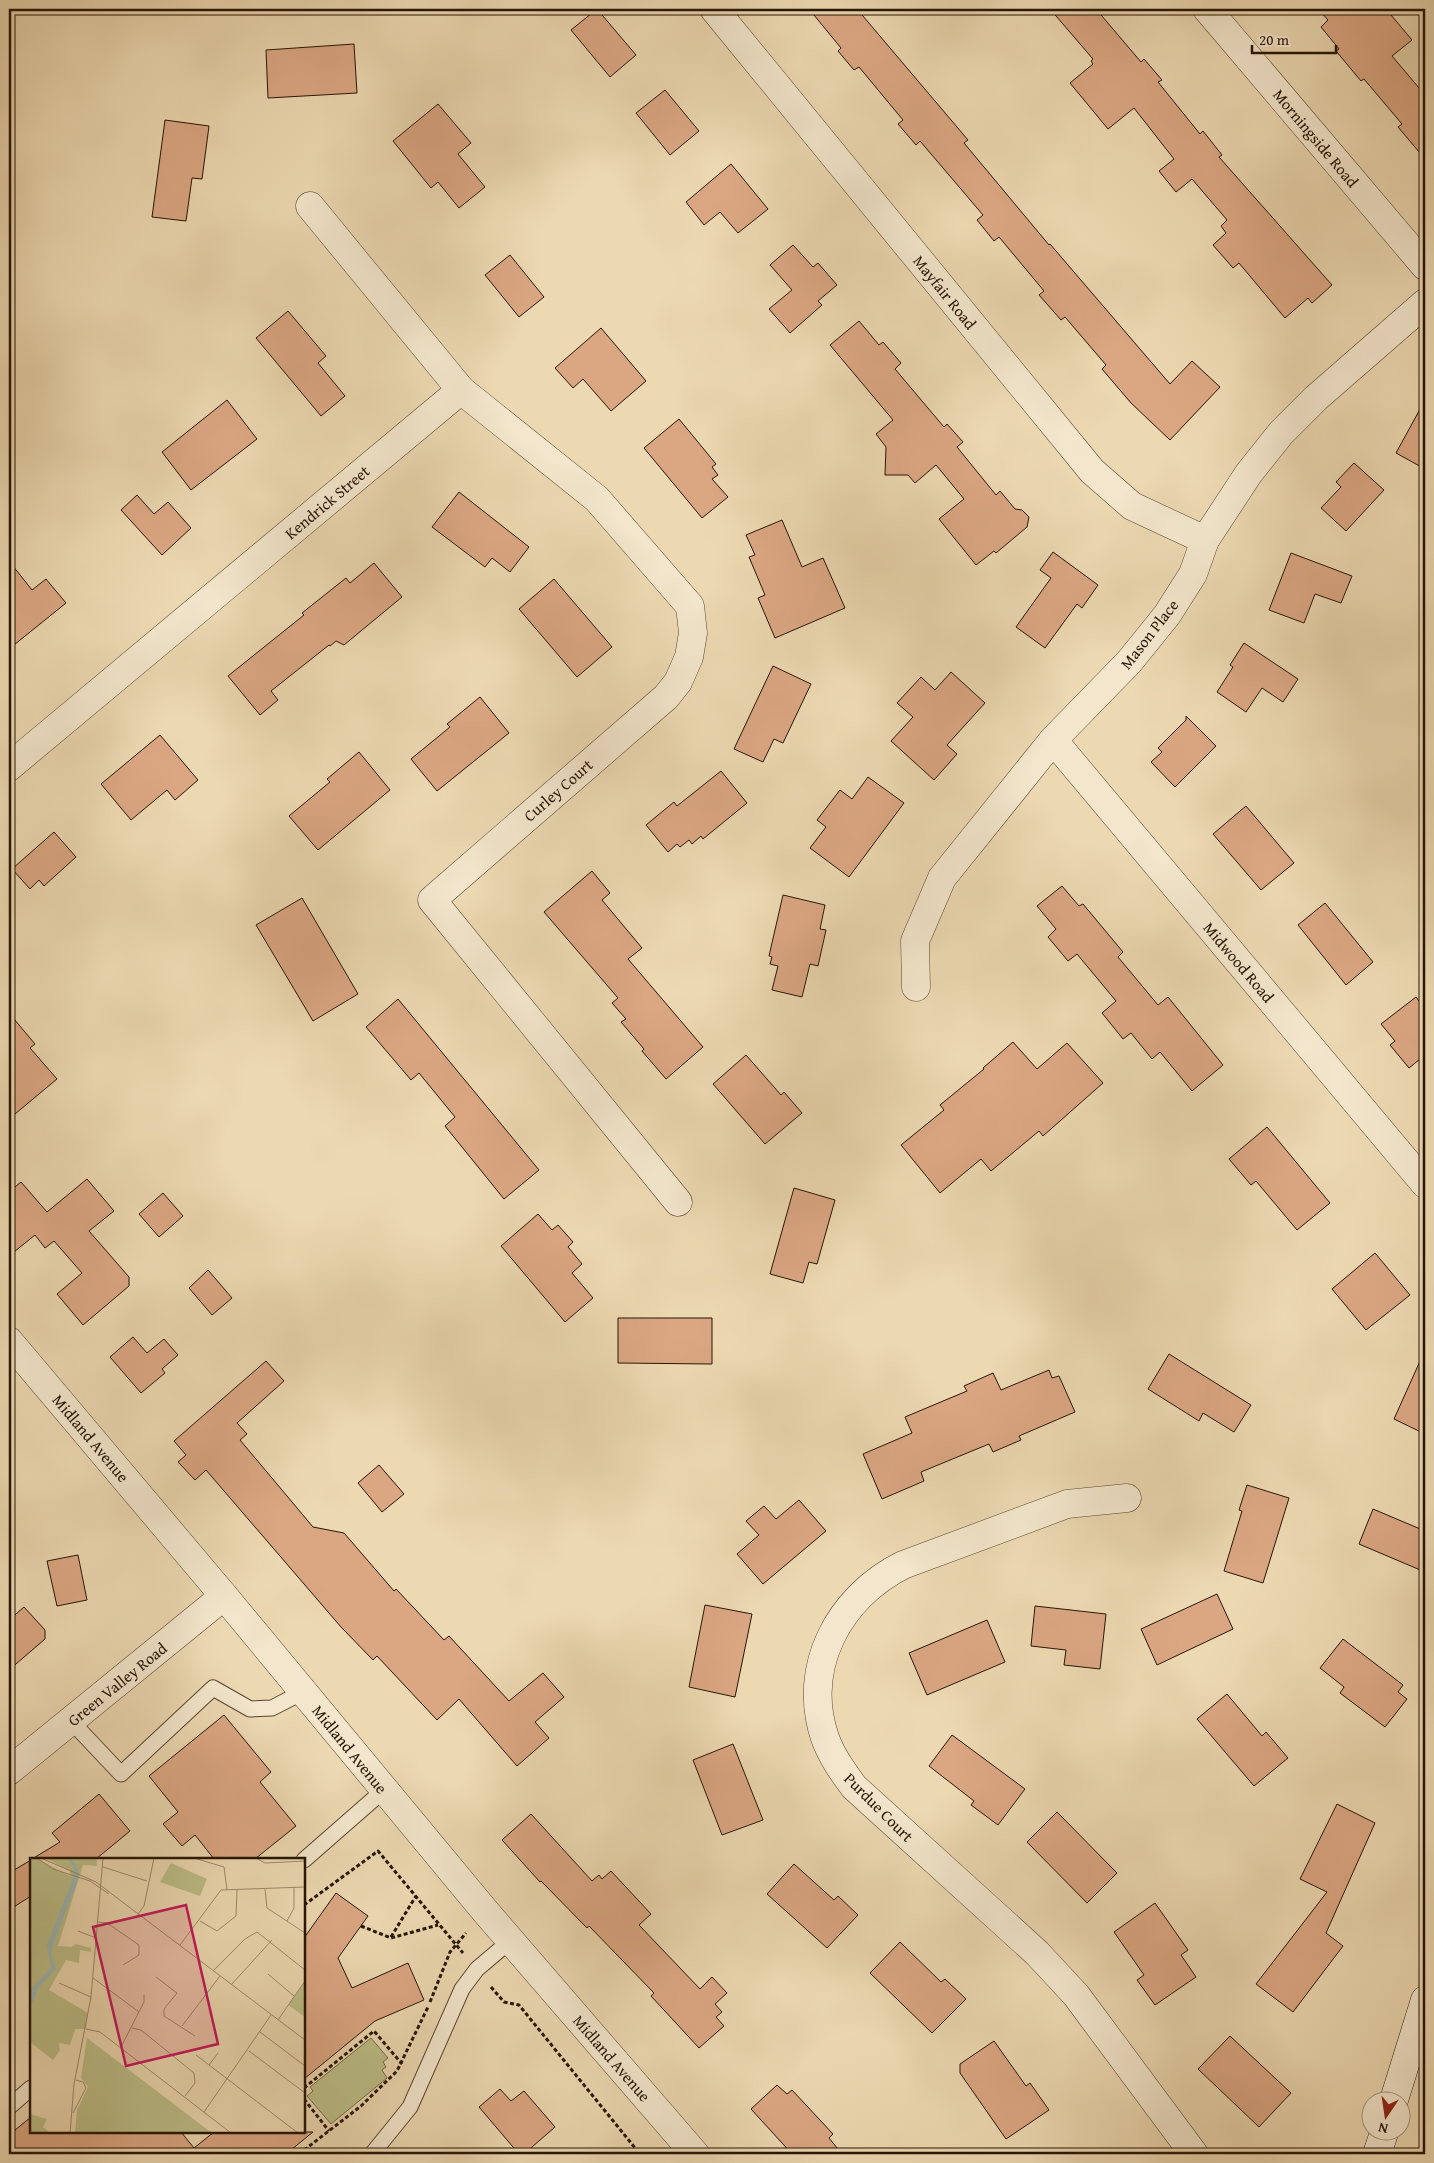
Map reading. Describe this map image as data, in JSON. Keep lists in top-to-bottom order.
{
  "streets": {
    "street": [
      "Morningside Road",
      "Mayfair Road",
      "Kendrick Street",
      "Mason Place",
      "Curley Court",
      "Midwood Road",
      "Midland Avenue",
      "Green Valley Road",
      "Purdue Court"
    ]
  },
  "crossings": [
    ["Mayfair Road", "Mason Place"],
    ["Kendrick Street", "Curley Court"],
    ["Mason Place", "Midwood Road"],
    ["Midland Avenue", "Green Valley Road"]
  ],
  "scale_bar": "20 m",
  "north": "bottom"
}
